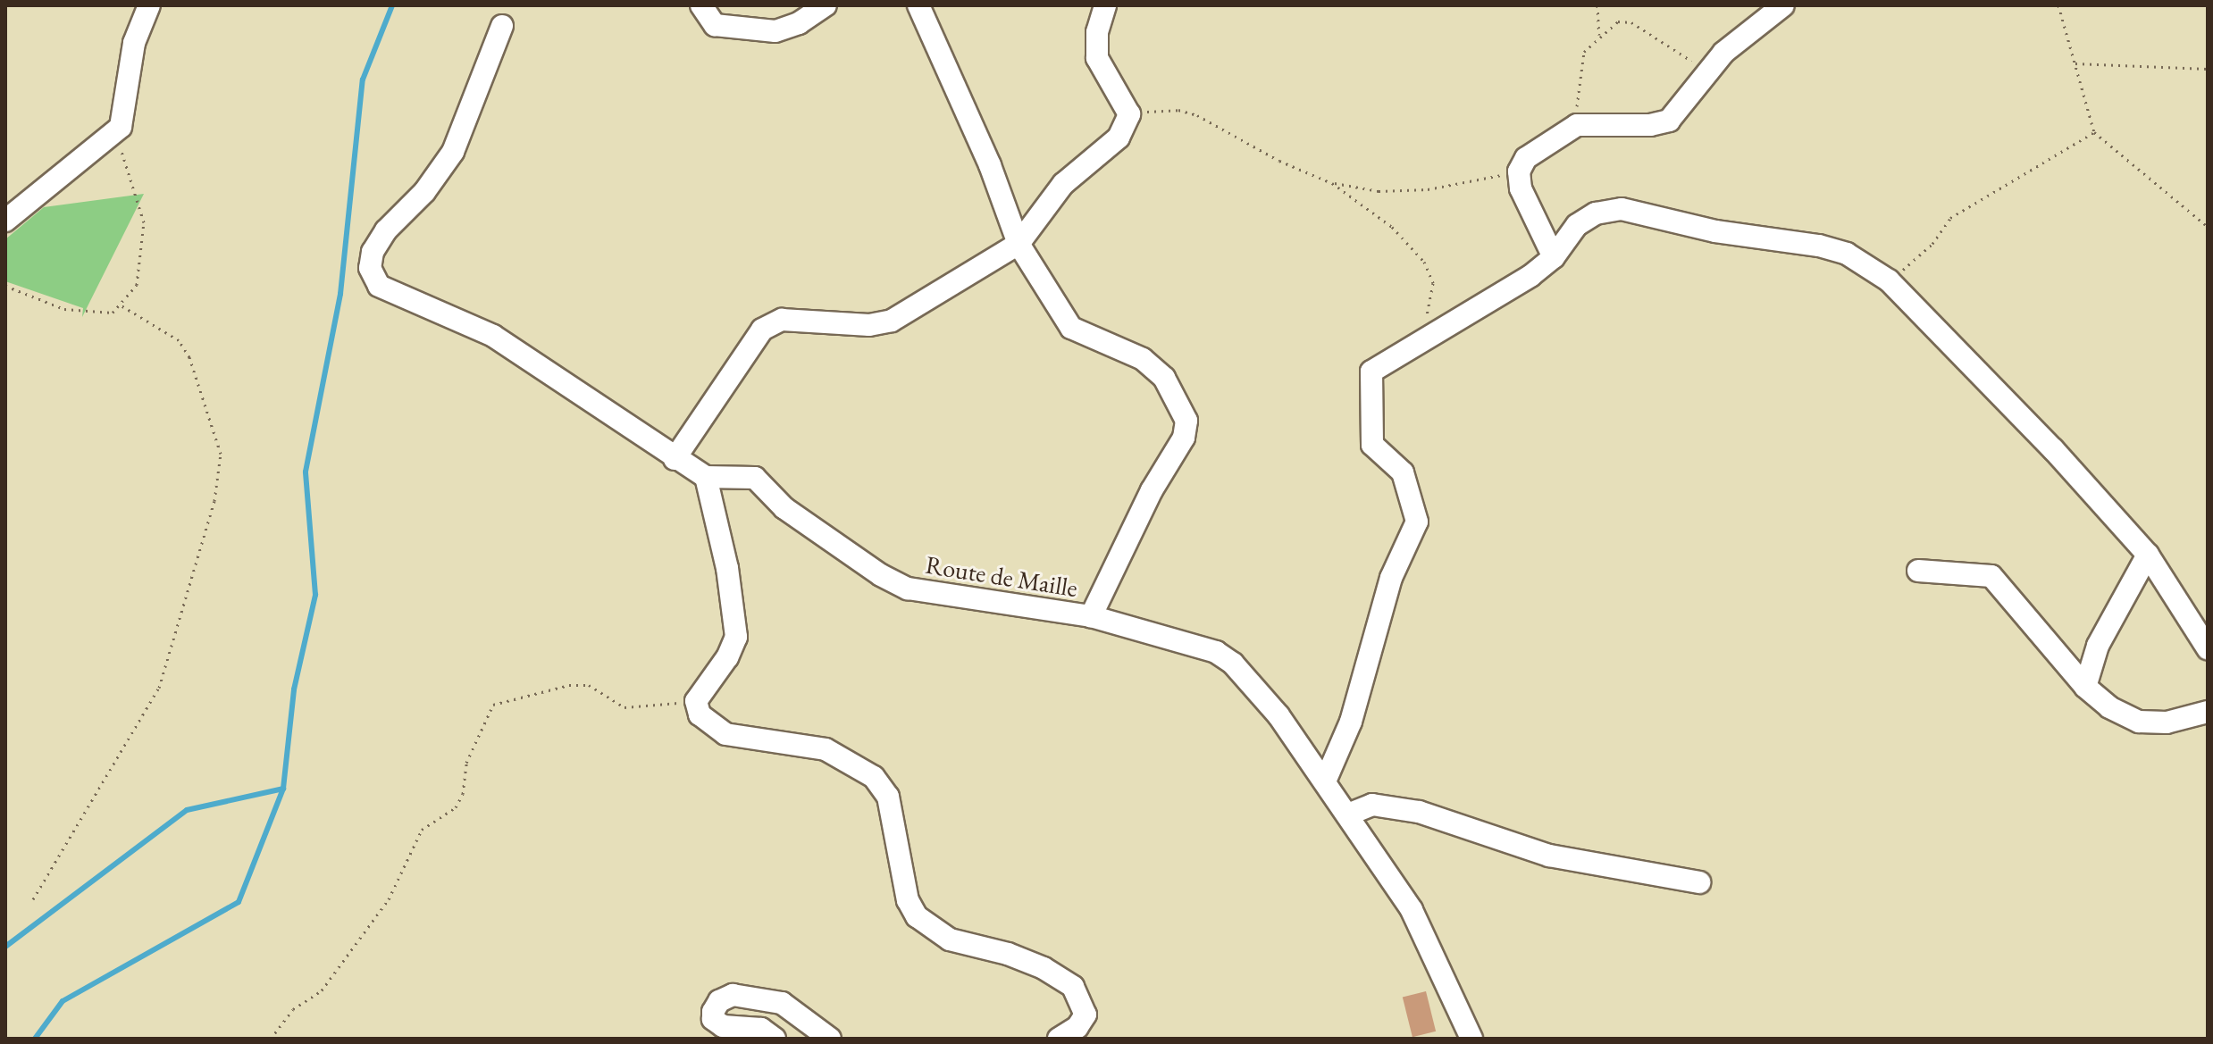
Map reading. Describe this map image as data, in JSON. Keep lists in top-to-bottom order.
{
  "streets": {
    "street": ["Route de Maille"]
  }
}
